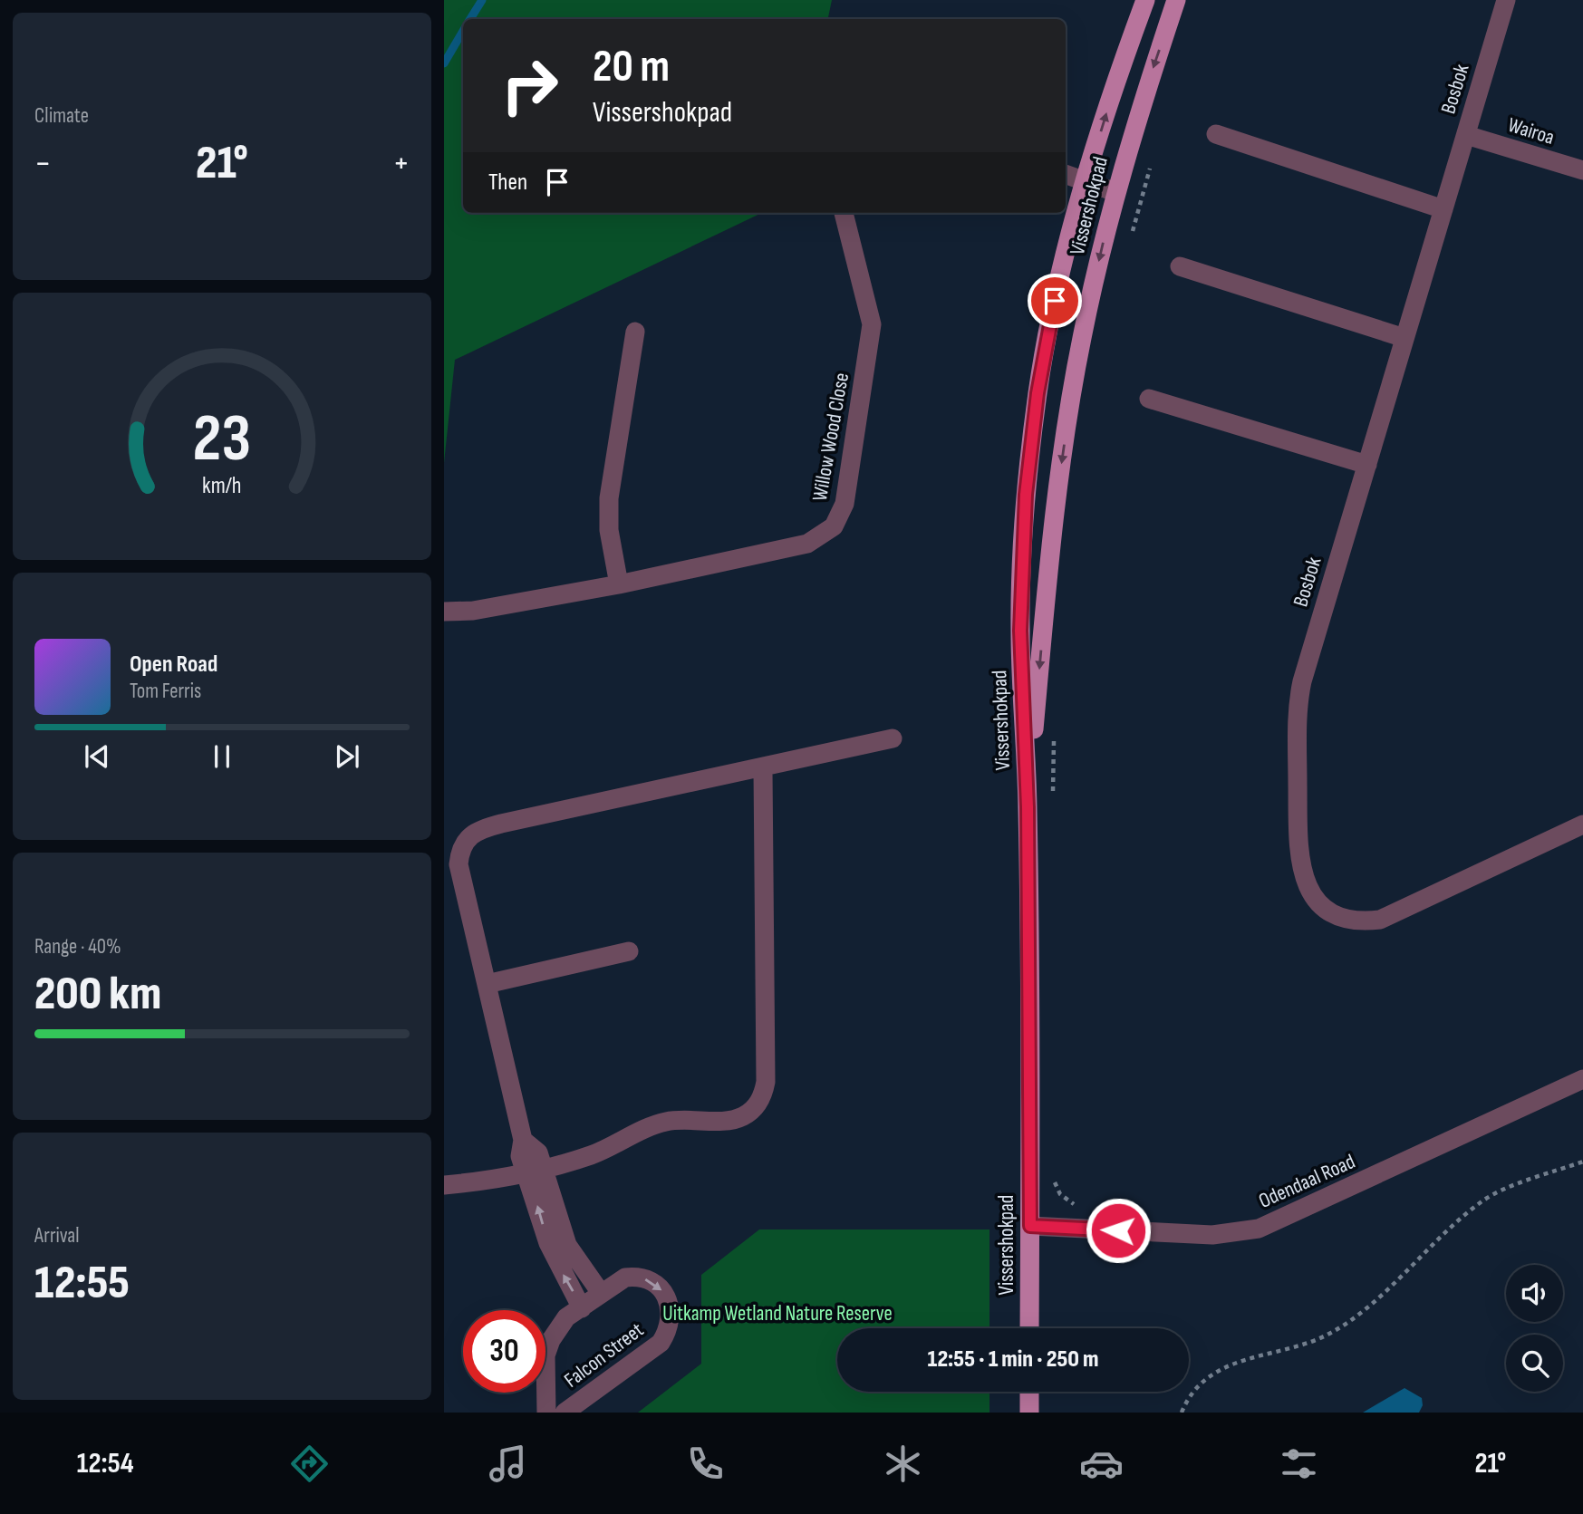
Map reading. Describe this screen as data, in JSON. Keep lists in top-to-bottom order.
{
  "streets": {
    "main road": ["Vissershokpad"],
    "street": [
      "Bosbok",
      "Wairoa",
      "Willow Wood Close",
      "Odendaal Road",
      "Falcon Street"
    ]
  },
  "crossings": [
    ["Bosbok", "Wairoa"],
    ["Vissershokpad", "Odendaal Road"]
  ],
  "parks": ["Uitkamp Wetland Nature Reserve"],
  "page": {
    "tile": [
      "Climate",
      ["Range · 40%", "200 km"],
      ["Arrival", "12:55"]
    ],
    "turn": ["20 m", "Vissershokpad"],
    "heat": ["−", "21°", "+"],
    "then": "Then",
    "song": ["Open Road", "Tom Ferris"],
    "limit": "30",
    "trip": "12:55 · 1 min · 250 m",
    "tabs": ["12:54", "21°"],
    "gauge": ["23", "km/h"]
  }
}
